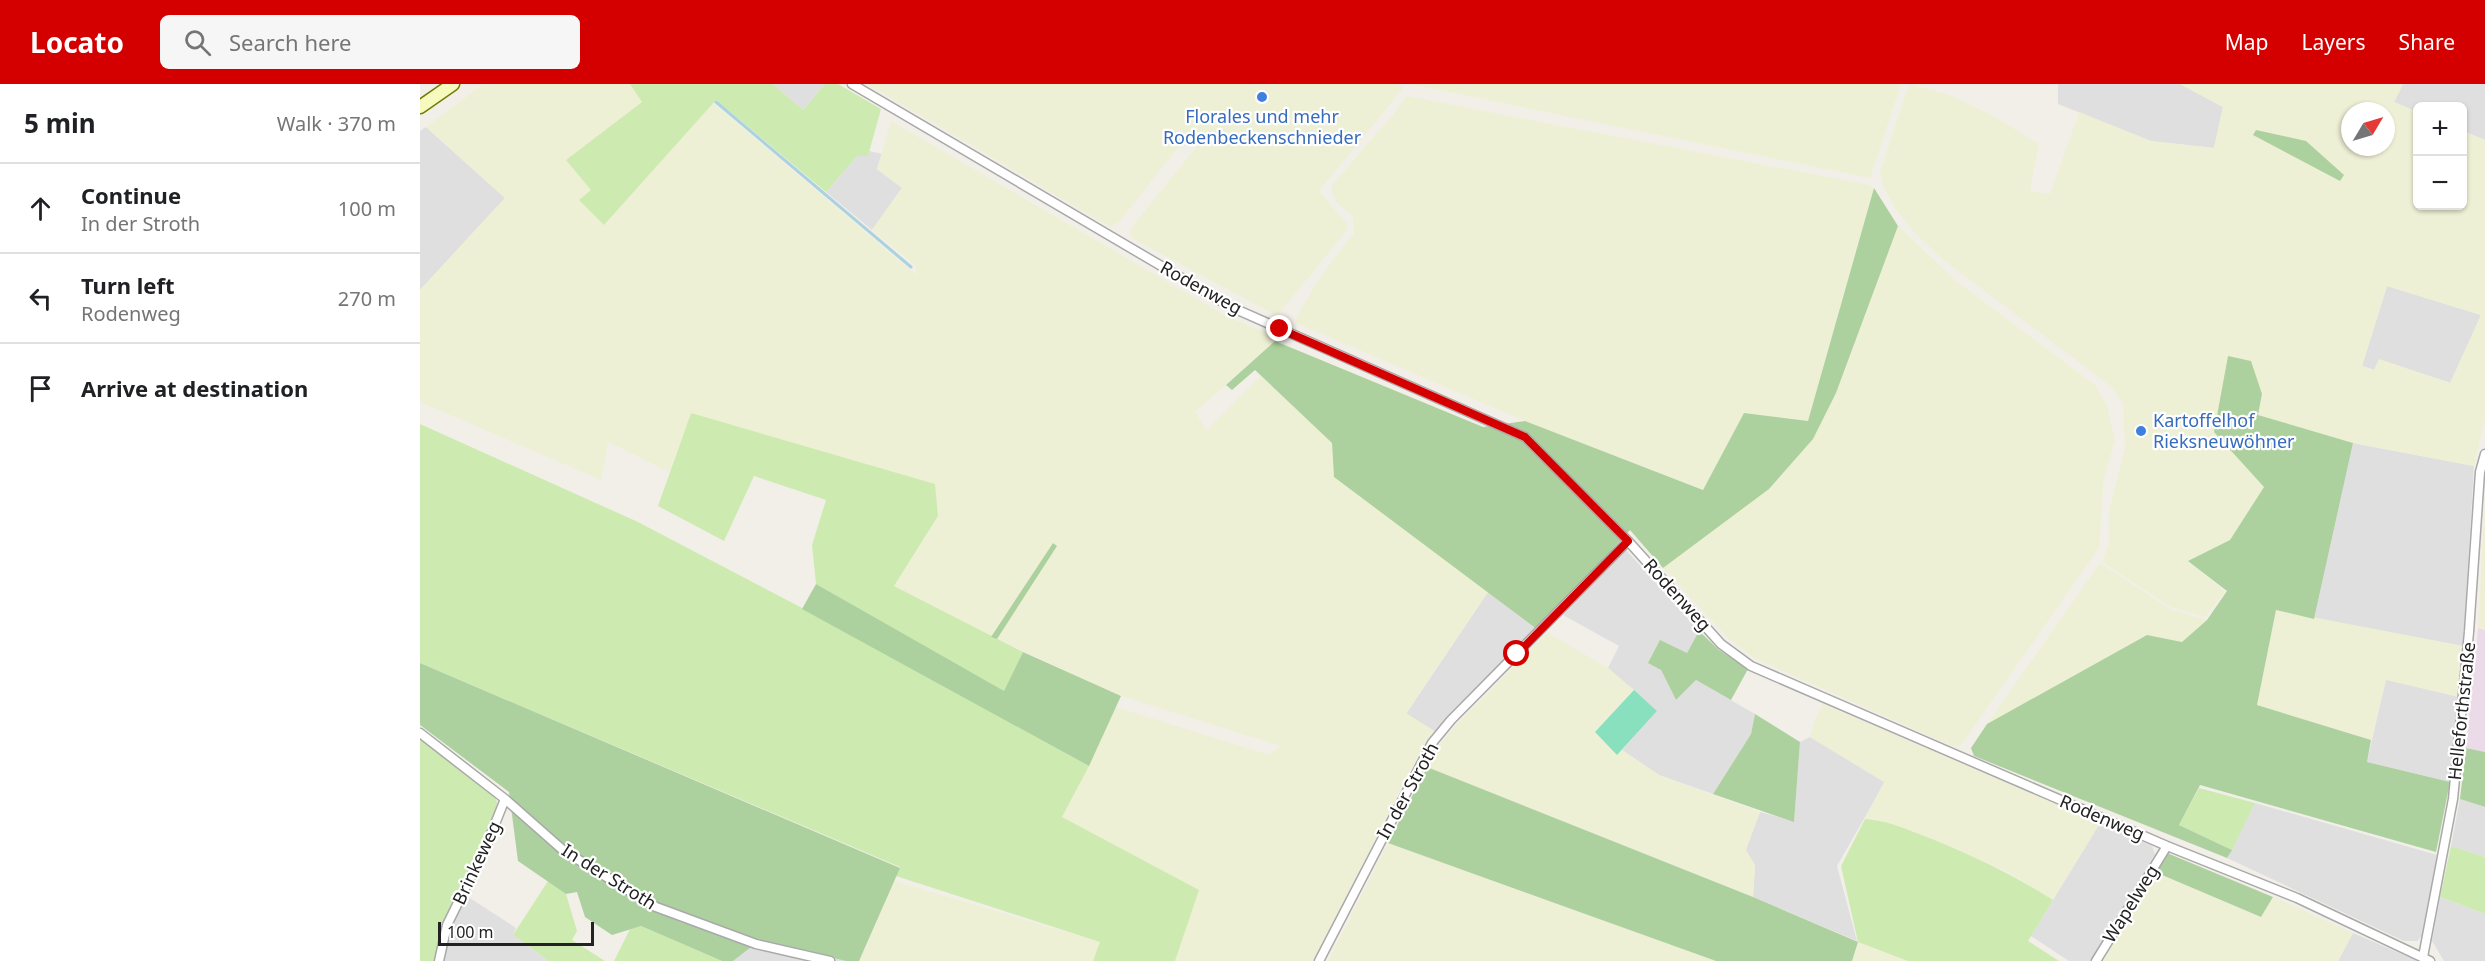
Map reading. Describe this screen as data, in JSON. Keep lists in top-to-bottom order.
{
  "streets": {
    "street": [
      "Rodenweg",
      "Helleforthstraße",
      "In der Stroth",
      "Brinkeweg",
      "Wapelweg"
    ]
  },
  "crossings": [
    ["Rodenweg", "Helleforthstraße"],
    ["Rodenweg", "In der Stroth"],
    ["Rodenweg", "Wapelweg"],
    ["In der Stroth", "Brinkeweg"]
  ],
  "places": ["Florales und mehr Rodenbeckenschnieder", "Kartoffelhof Rieksneuwöhner"],
  "scale_bar": "100 m",
  "north": "top right",
  "page": {
    "header": "Locato",
    "search": "Search here",
    "nav": ["Map", "Layers", "Share"],
    "heading": ["5 min", "Walk · 370 m"],
    "map_buttons": ["+", "−"],
    "list": [
      ["Continue", "In der Stroth", "100 m"],
      ["Turn left", "Rodenweg", "270 m"],
      "Arrive at destination"
    ],
    "scale": "100 m"
  }
}
